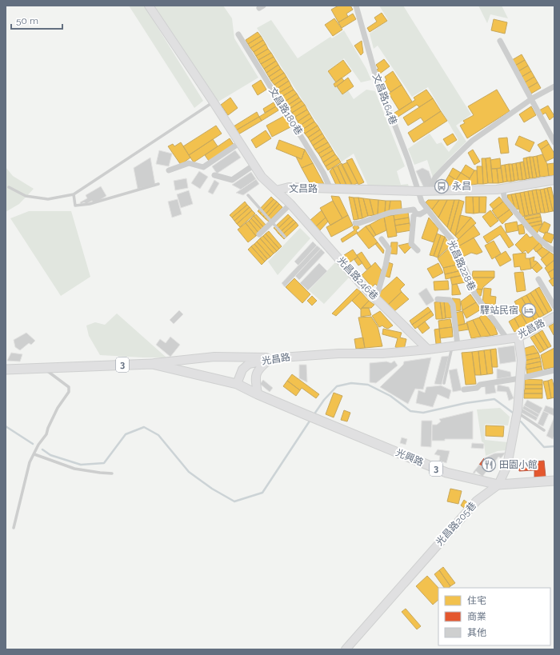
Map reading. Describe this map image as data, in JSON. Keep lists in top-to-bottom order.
{
  "streets": {
    "main road": [
      "文昌路",
      "光昌路246巷",
      "光昌路",
      "3",
      "光興路",
      "光昌路205巷"
    ],
    "street": ["文昌路164巷", "文昌路180巷", "光昌路228巷"]
  },
  "crossings": [
    ["文昌路164巷", "文昌路"],
    ["文昌路164巷", "光昌路228巷"],
    ["文昌路180巷", "文昌路"],
    ["文昌路", "光昌路228巷"],
    ["文昌路", "光昌路246巷"],
    ["光昌路228巷", "光昌路"],
    ["光昌路246巷", "光昌路"],
    ["光昌路", "3"],
    ["光昌路", "光昌路205巷"],
    ["3", "光興路"],
    ["光興路", "光昌路205巷"]
  ],
  "places": {
    "bus stop": ["永昌"],
    "hotel": ["驛站民宿"],
    "restaurant": ["田園小館"]
  },
  "legend": ["住宅", "商業", "其他"],
  "scale_bar": "50 m"
}
